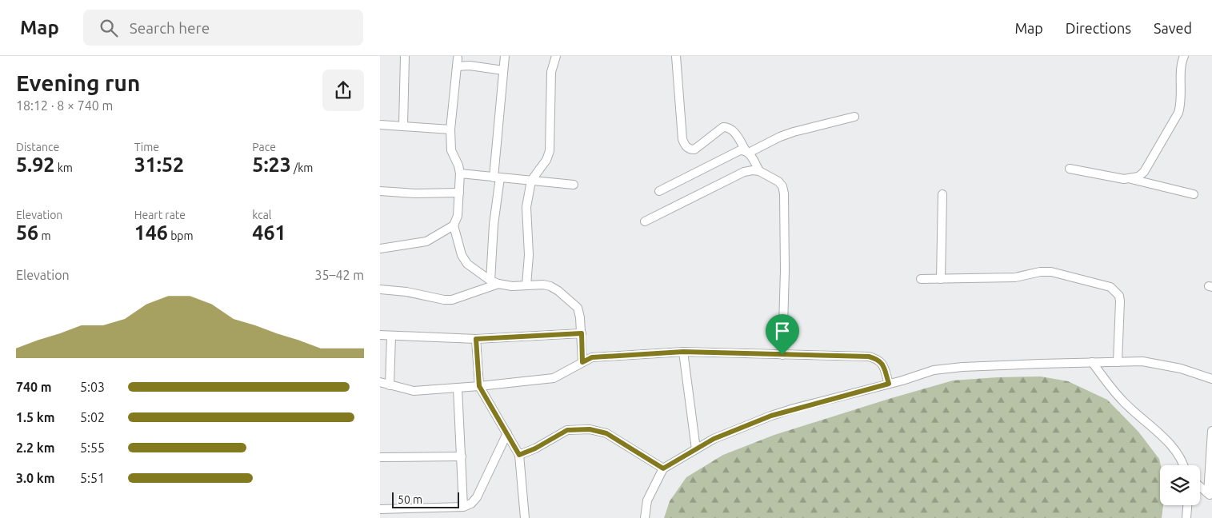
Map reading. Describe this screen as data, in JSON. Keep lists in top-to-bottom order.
{
  "scale_bar": "50 m",
  "page": {
    "header": "Map",
    "search": "Search here",
    "nav": ["Map", "Directions", "Saved"],
    "heading": ["Evening run", "18:12 · 8 × 740 m"],
    "stats": [
      ["Distance", "5.92 km"],
      ["Time", "31:52"],
      ["Pace", "5:23 /km"],
      ["Elevation", "56 m"],
      ["Heart rate", "146 bpm"],
      ["kcal", "461"]
    ],
    "chart": ["Elevation", "35–42 m"],
    "list": [
      {
        "name": "740 m",
        "note": "5:03"
      },
      {
        "name": "1.5 km",
        "note": "5:02"
      },
      {
        "name": "2.2 km",
        "note": "5:55"
      },
      {
        "name": "3.0 km",
        "note": "5:51"
      }
    ],
    "scale": "50 m"
  }
}
